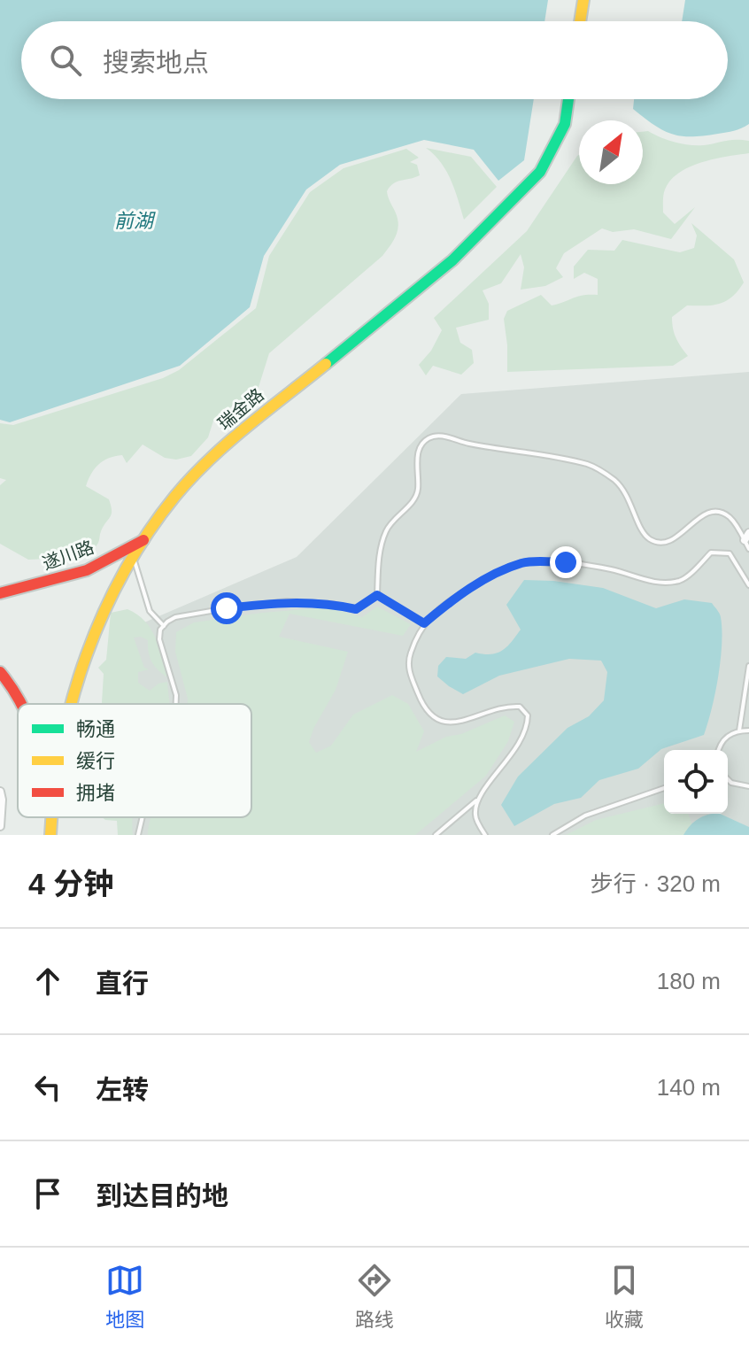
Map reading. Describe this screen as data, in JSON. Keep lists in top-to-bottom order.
{
  "streets": {
    "street": ["瑞金路", "遂川路"]
  },
  "crossings": [
    ["瑞金路", "遂川路"]
  ],
  "water": ["前湖"],
  "legend": ["畅通", "缓行", "拥堵"],
  "north": "top right",
  "page": {
    "search": "搜索地点",
    "heading": ["4 分钟", "步行 · 320 m"],
    "list": [
      ["直行", "180 m"],
      ["左转", "140 m"],
      "到达目的地"
    ],
    "nav": ["地图", "路线", "收藏"]
  }
}
